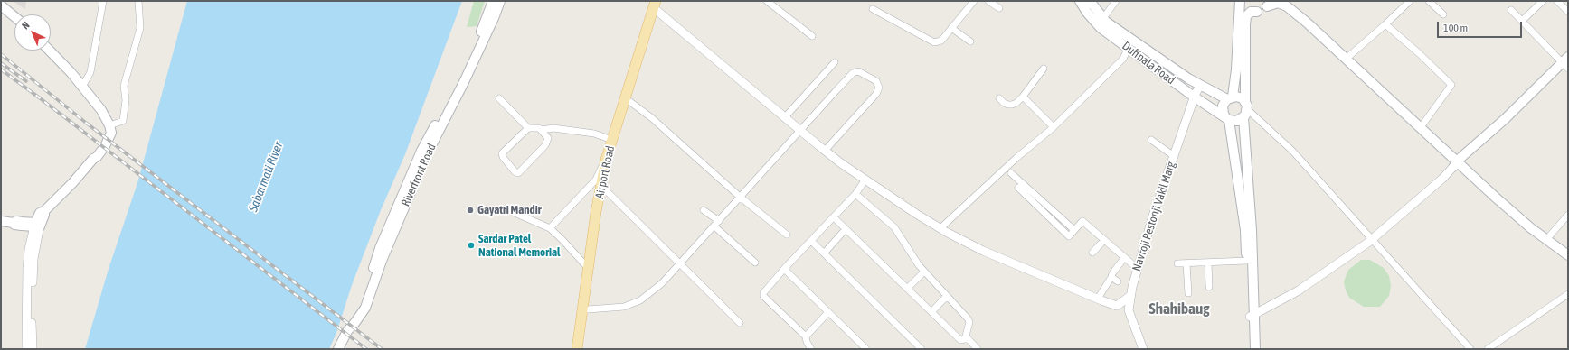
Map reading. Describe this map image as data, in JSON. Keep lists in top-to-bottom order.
{
  "streets": {
    "main road": ["Duffnala Road", "Airport Road", "Riverfront Road"],
    "street": ["Navroji Pestonji Vakil Marg"]
  },
  "crossings": [
    ["Duffnala Road", "Navroji Pestonji Vakil Marg"]
  ],
  "districts": ["Shahibaug"],
  "water": ["Sabarmati River"],
  "places": ["Gayatri Mandir", "Sardar Patel National Memorial"],
  "scale_bar": "100 m",
  "north": "top left"
}
